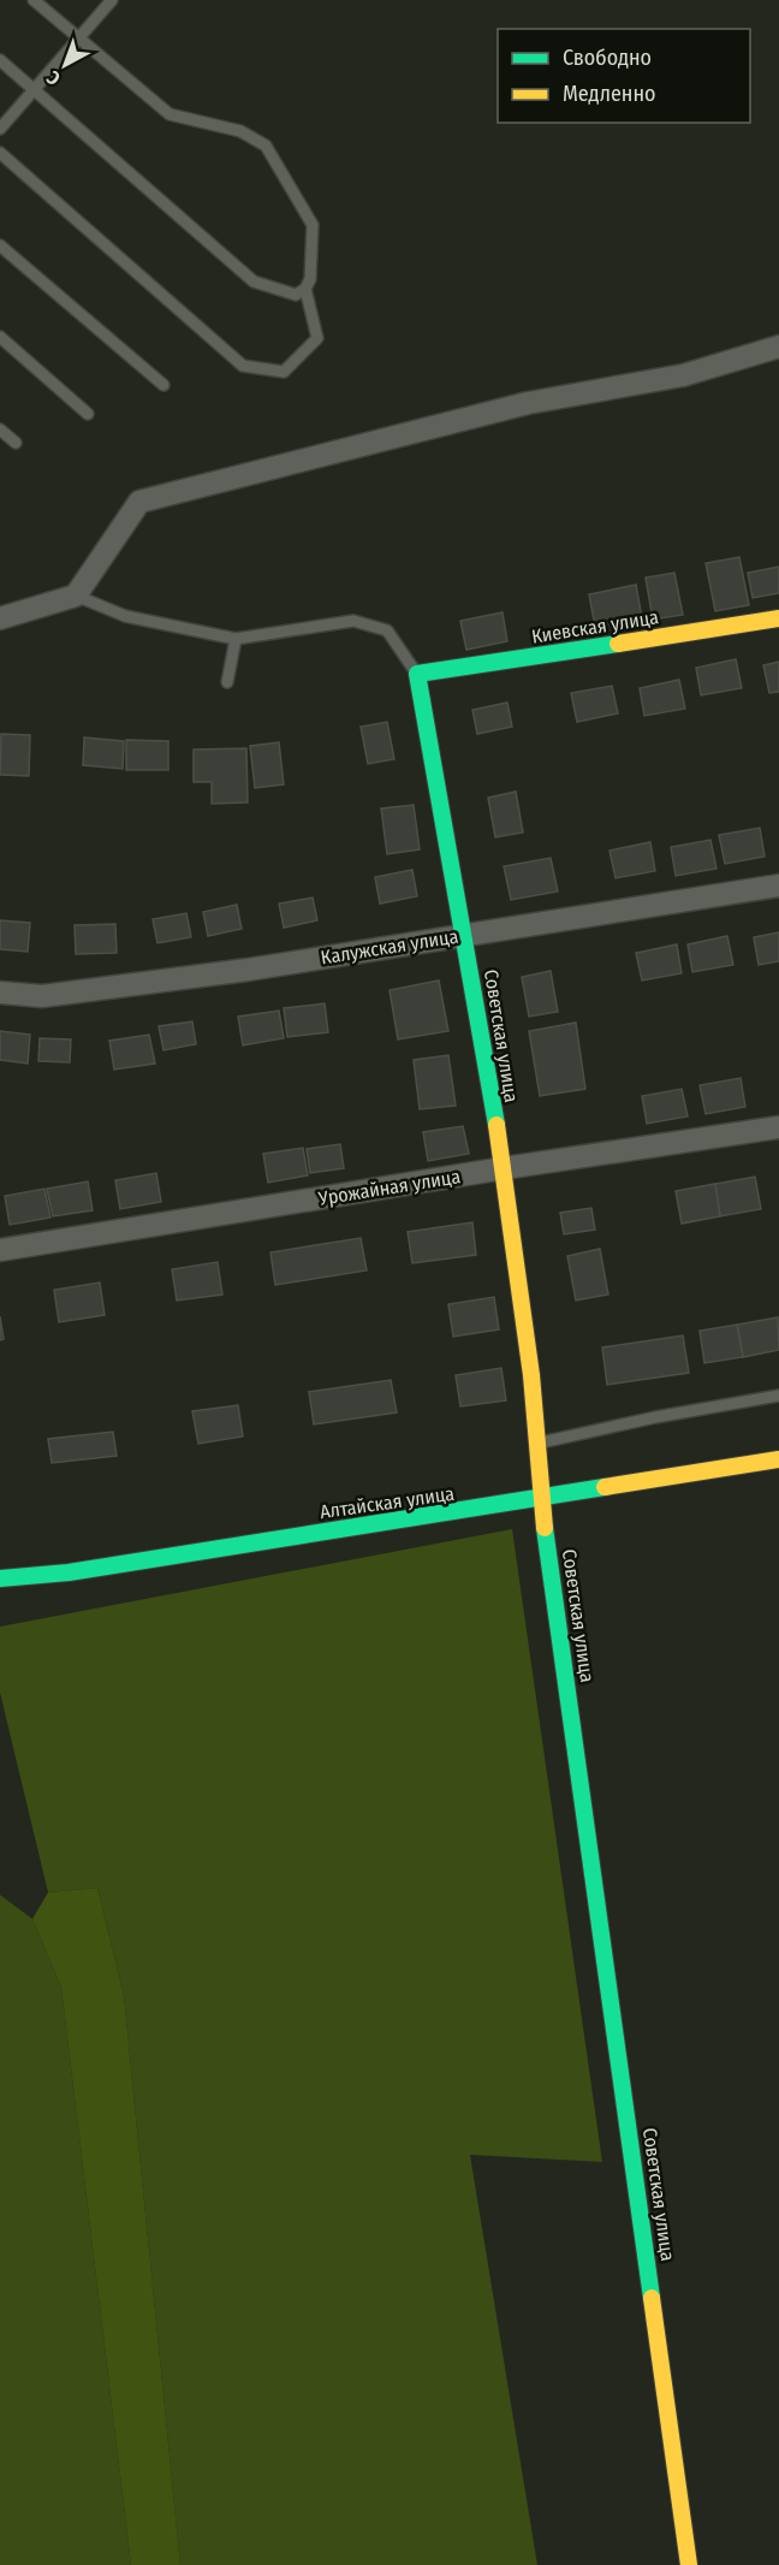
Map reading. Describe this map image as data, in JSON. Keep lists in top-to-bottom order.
{
  "streets": {
    "street": [
      "Киевская улица",
      "Калужская улица",
      "Советская улица",
      "Урожайная улица",
      "Алтайская улица"
    ]
  },
  "crossings": [
    ["Киевская улица", "Советская улица"],
    ["Калужская улица", "Советская улица"],
    ["Советская улица", "Урожайная улица"],
    ["Советская улица", "Алтайская улица"]
  ],
  "legend": ["Свободно", "Медленно"],
  "north": "bottom left"
}
